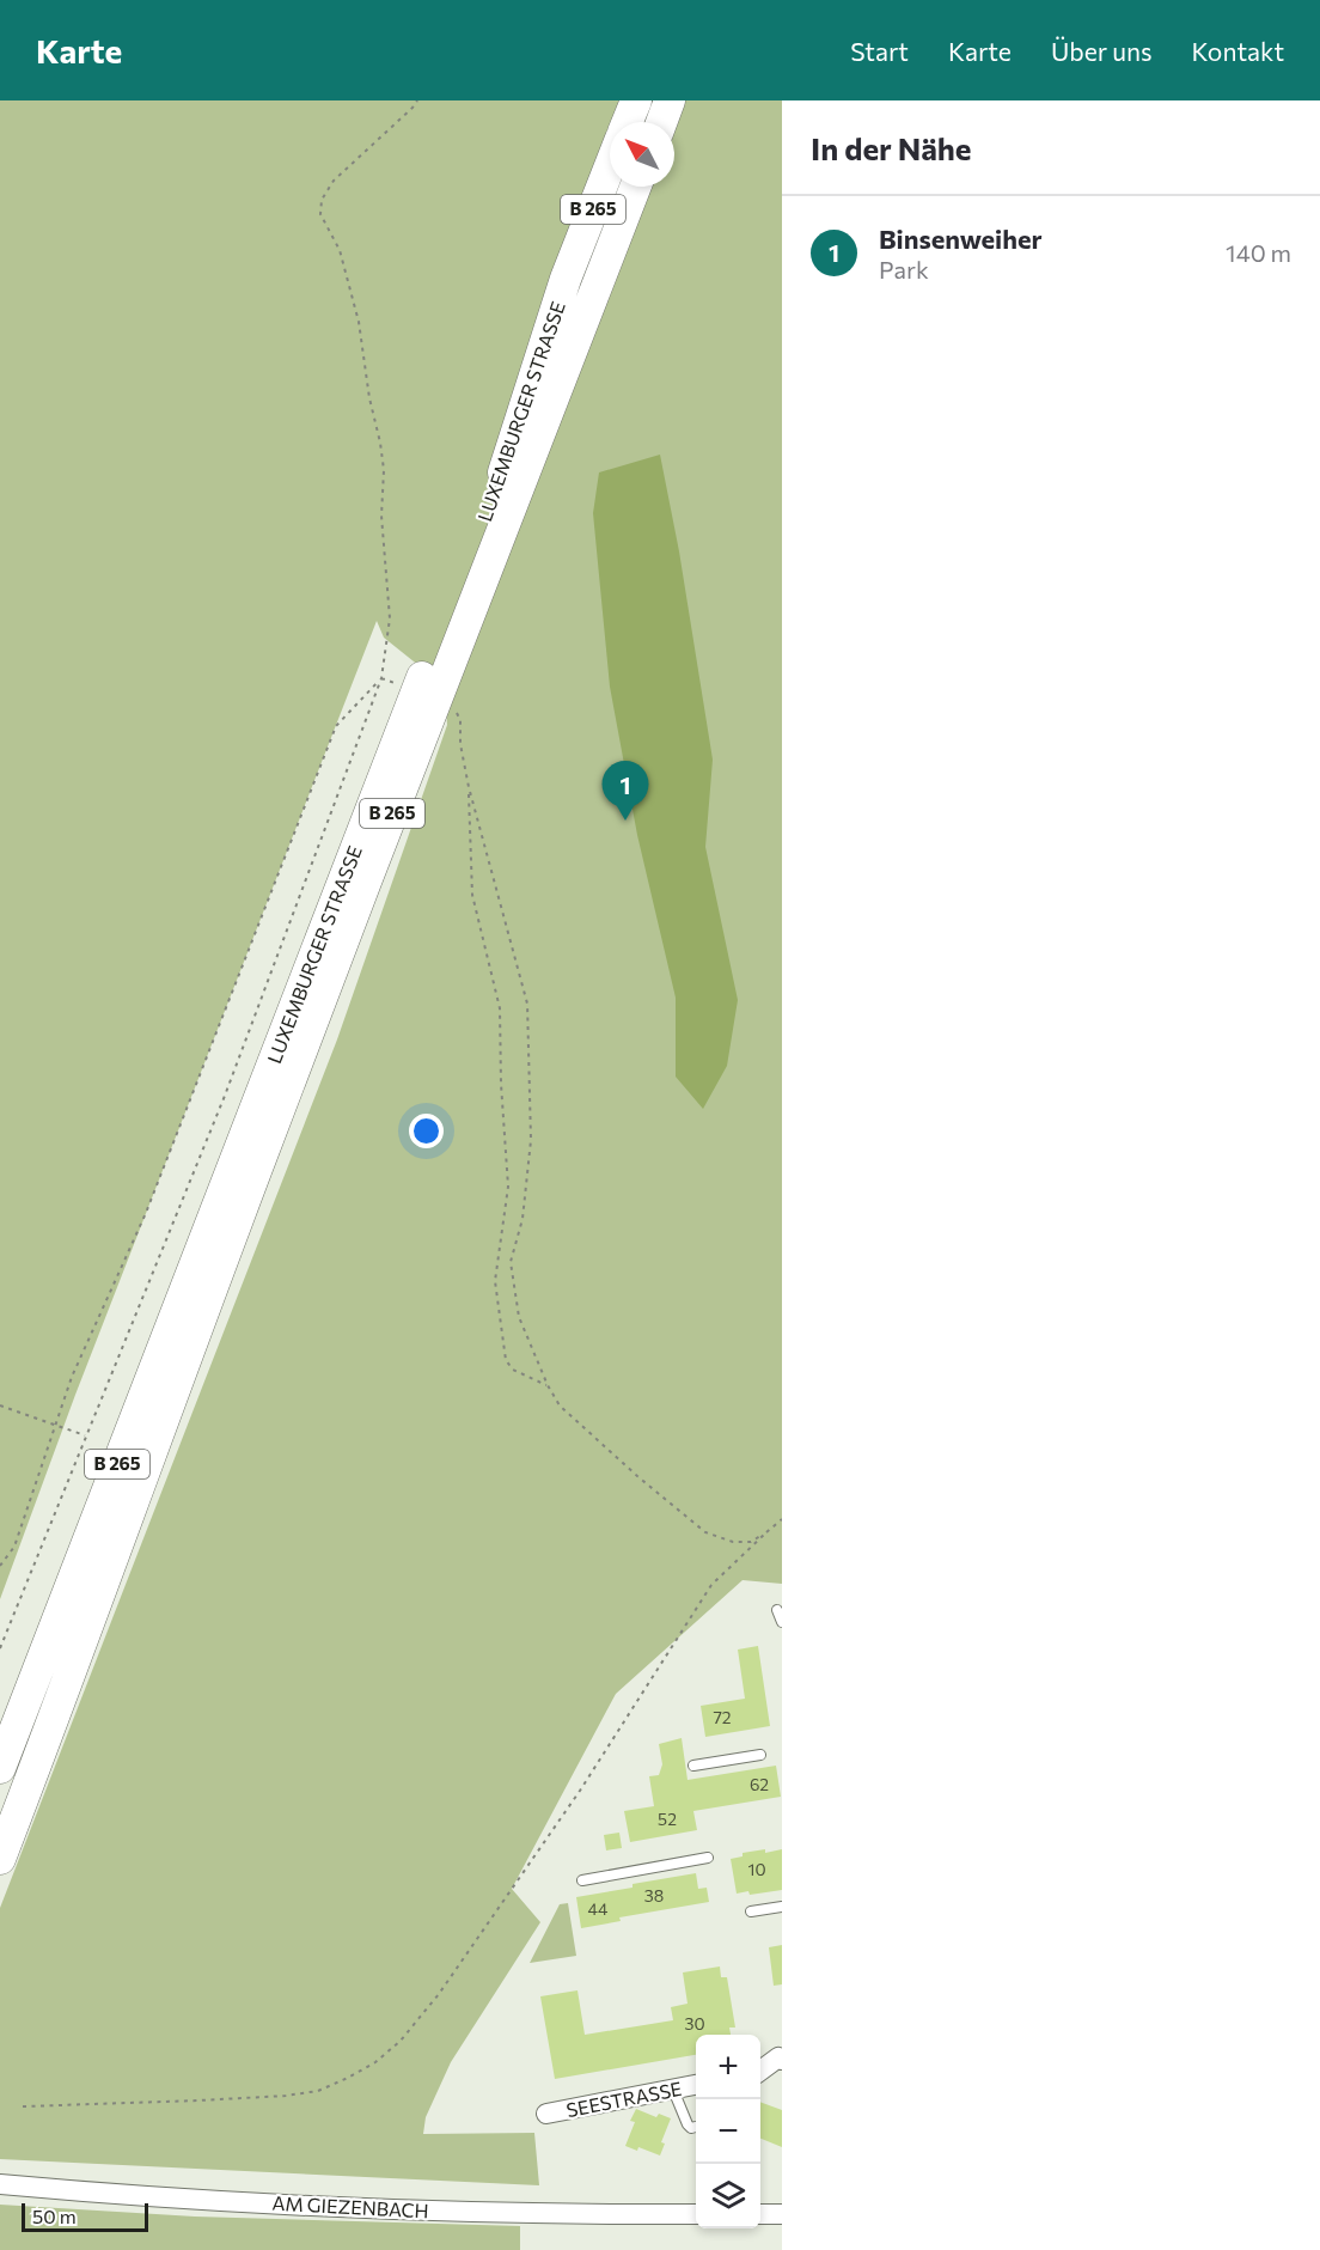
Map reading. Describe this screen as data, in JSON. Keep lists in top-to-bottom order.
{
  "streets": {
    "main road": ["B 265", "LUXEMBURGER STRASSE"],
    "street": ["SEESTRASSE", "AM GIEZENBACH"]
  },
  "crossings": [
    ["B 265", "LUXEMBURGER STRASSE"]
  ],
  "house_numbers": [
    "72",
    "62",
    "52",
    "10",
    "38",
    "44",
    "30"
  ],
  "scale_bar": "50 m",
  "north": "top left",
  "page": {
    "header": "Karte",
    "nav": [
      "Start",
      "Karte",
      "Über uns",
      "Kontakt"
    ],
    "heading": "In der Nähe",
    "list": [
      {
        "mark": "1",
        "name": "Binsenweiher",
        "note": "Park",
        "value": "140 m"
      }
    ],
    "pins": "1",
    "map_buttons": ["+", "−"],
    "scale": "50 m"
  }
}
